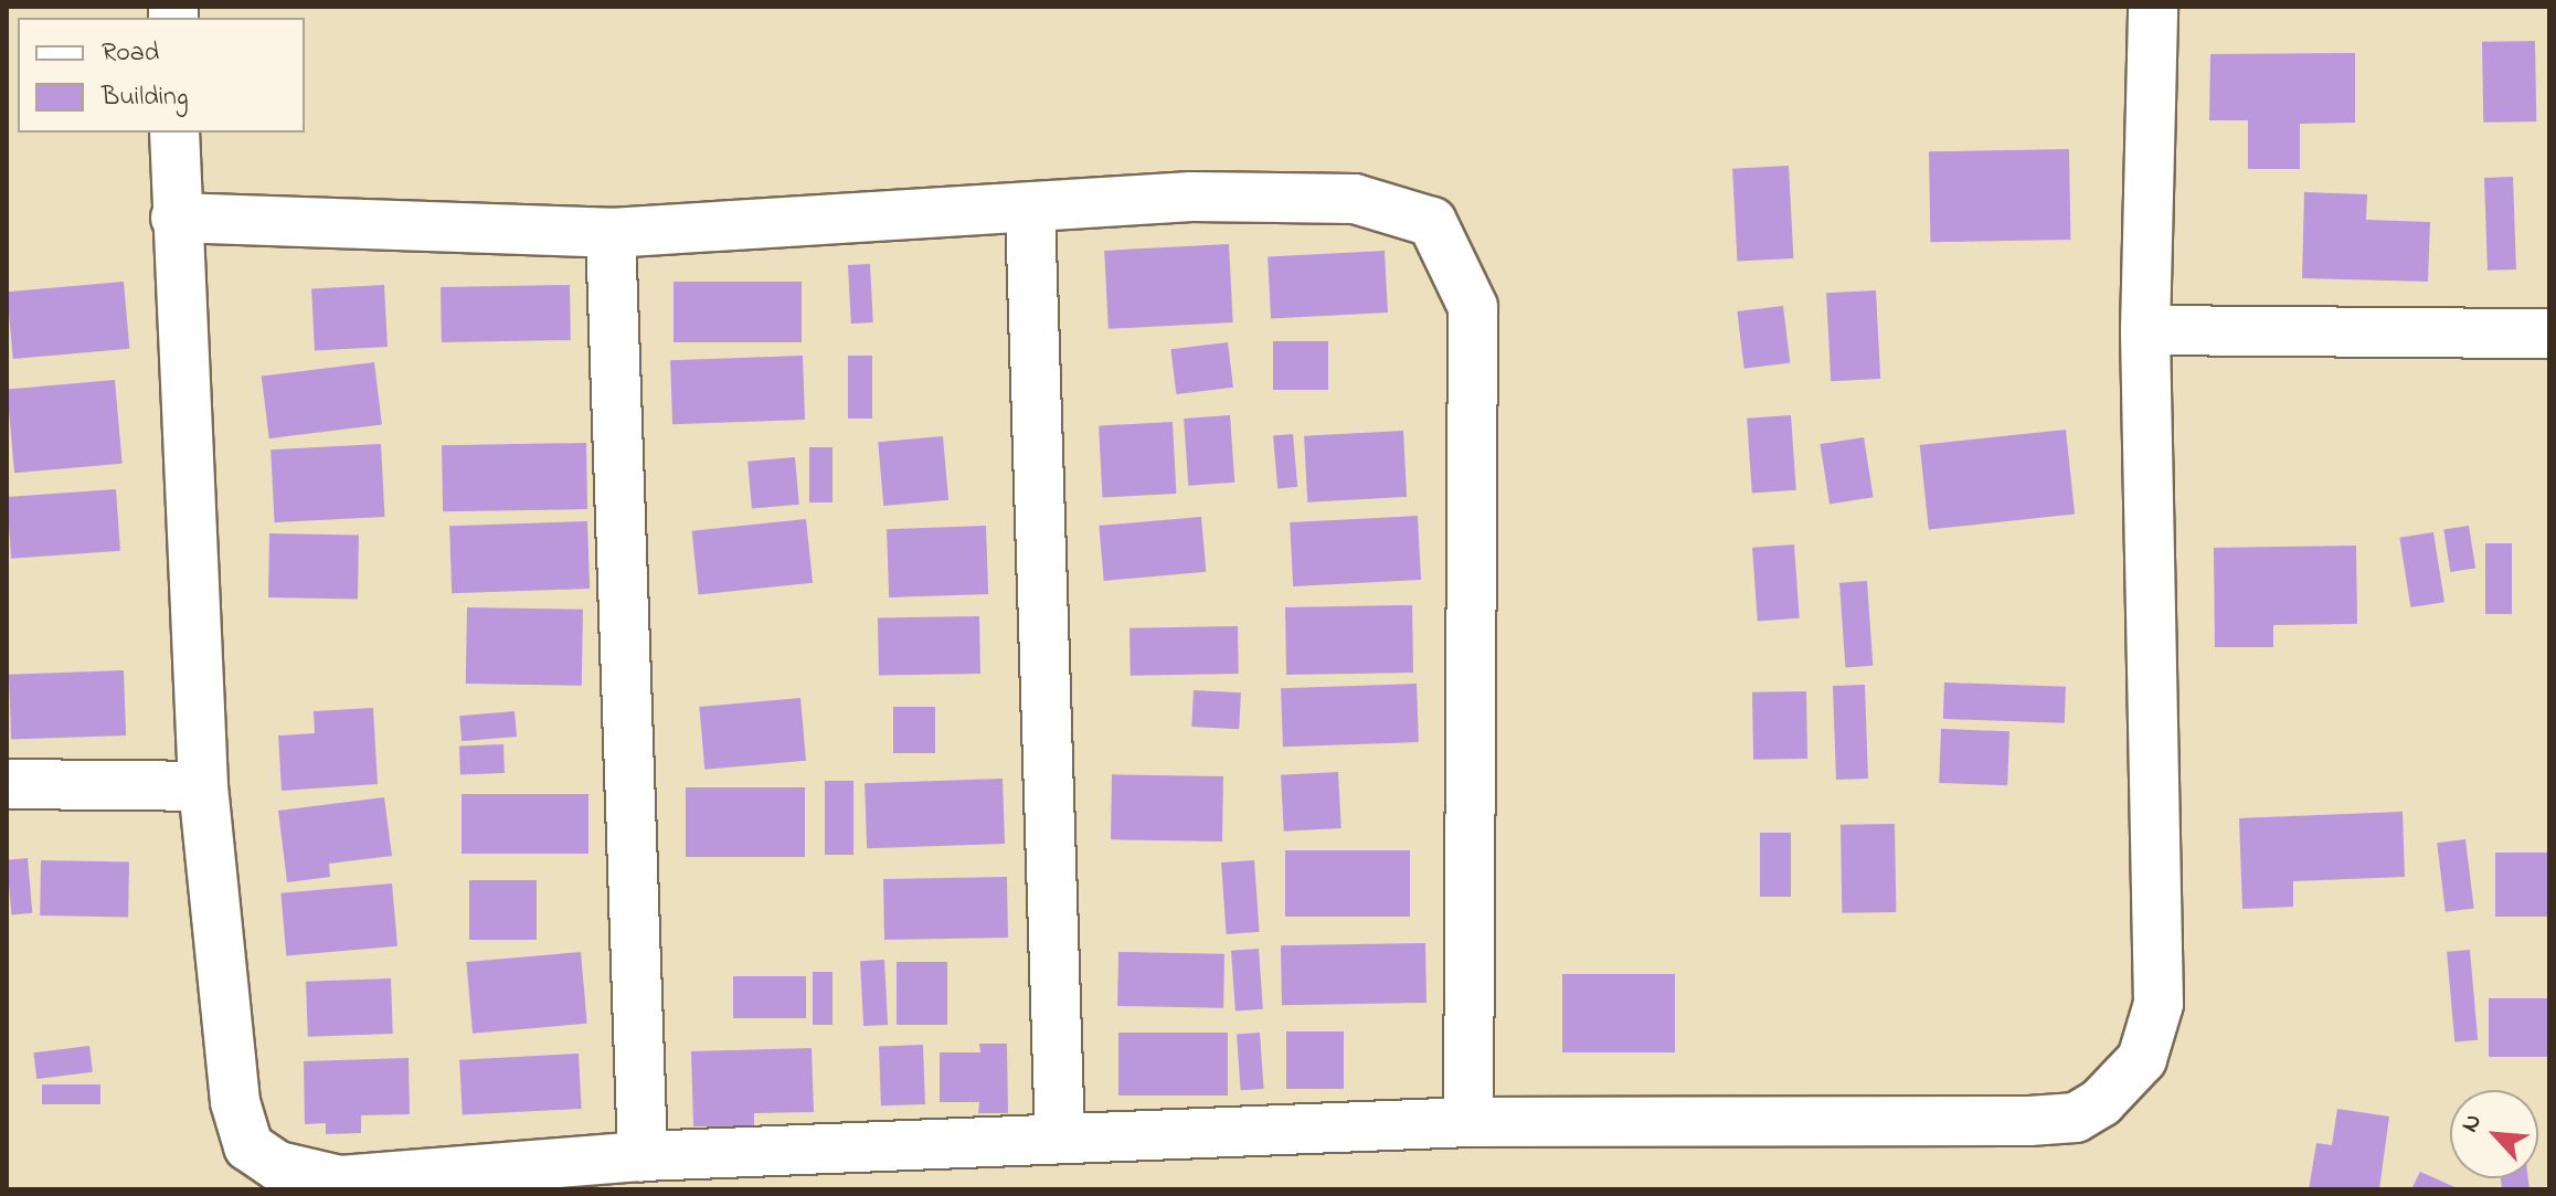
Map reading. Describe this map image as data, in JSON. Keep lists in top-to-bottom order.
{
  "legend": ["Road", "Building"],
  "north": "top left"
}
